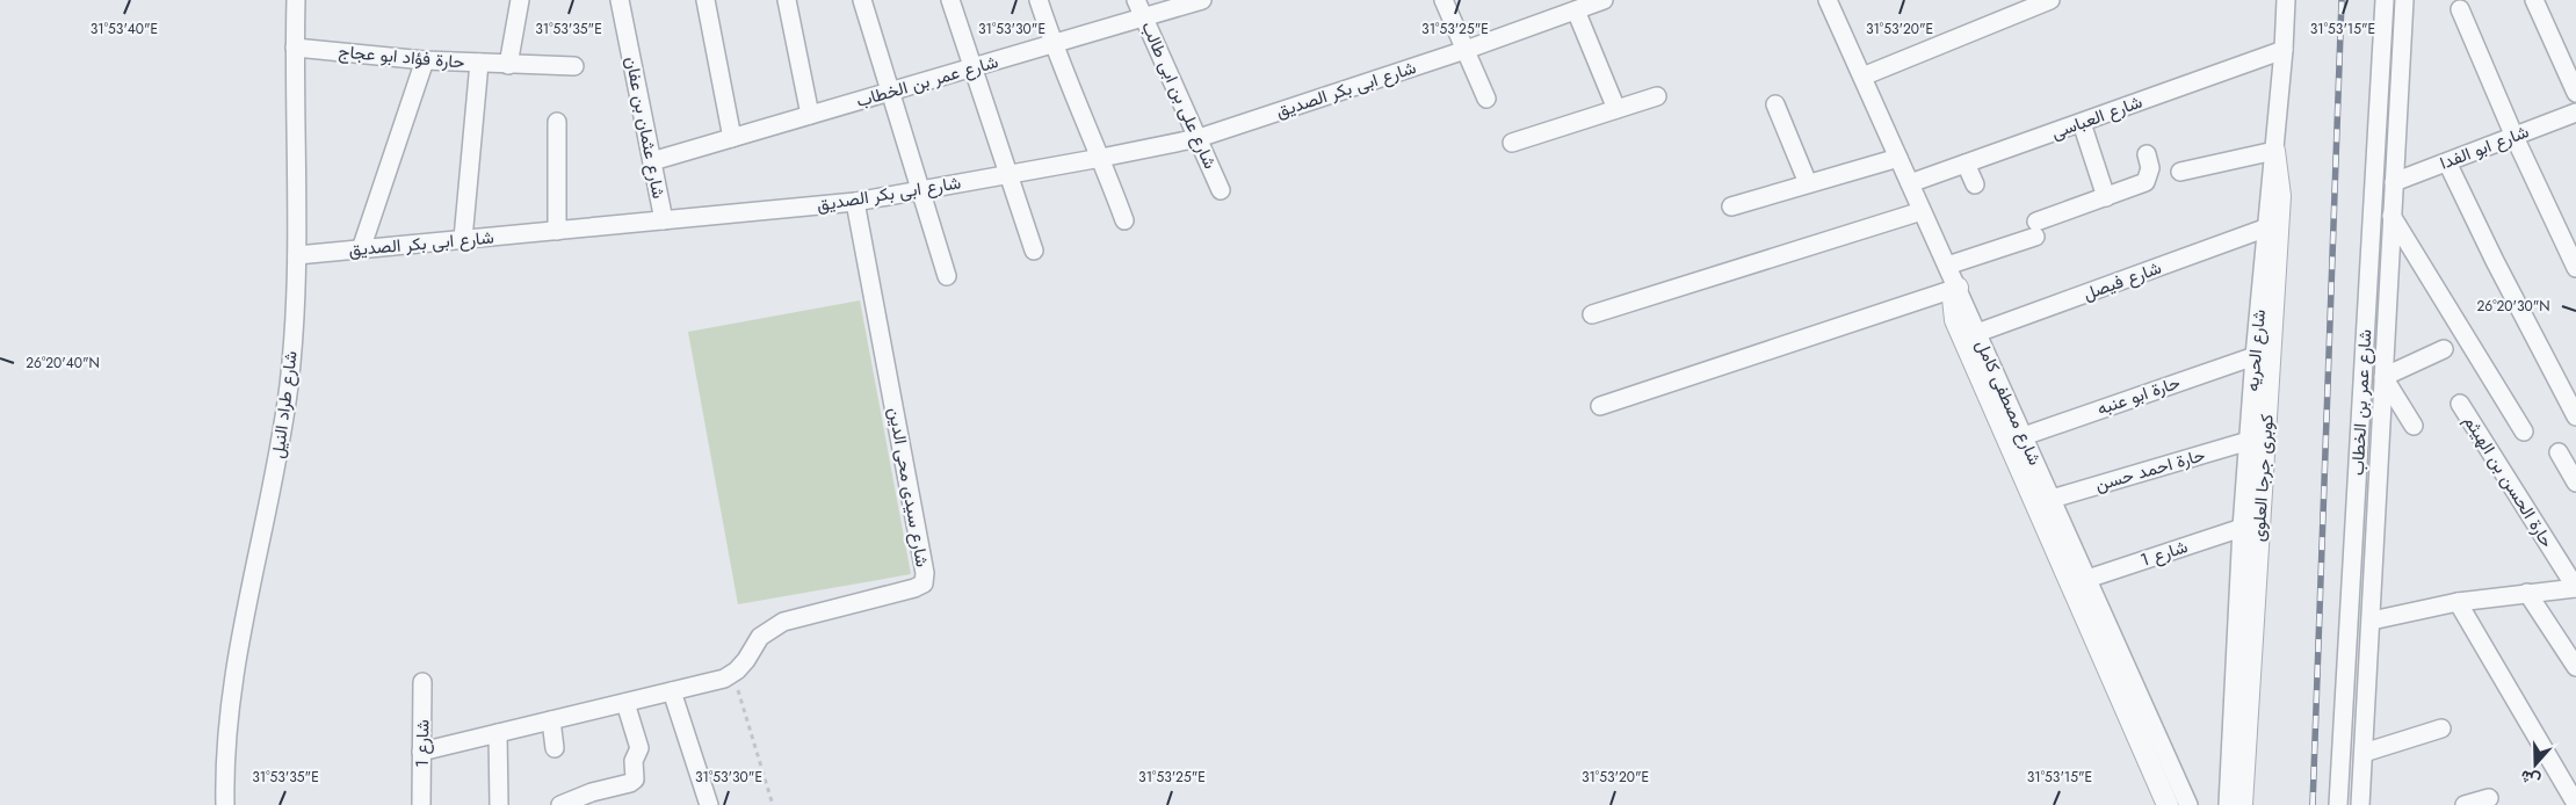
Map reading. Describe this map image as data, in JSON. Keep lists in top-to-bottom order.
{
  "streets": {
    "street": [
      "حارة فؤاد ابو عجاج",
      "شارع عمر بن الخطاب",
      "شارع ابى بكر الصديق",
      "شارع على بن ابى طالب",
      "شارع العباسى",
      "شارع عثمان بن عفان",
      "شارع ابو الفدا",
      "شارع فيصل",
      "شارع الحريه",
      "حارة ابو عنبه",
      "شارع مصطفى كامل",
      "شارع طراد النيل",
      "حارة احمد حسن",
      "كوبرى جرجا العلوى",
      "حارة الحسن بن الهيثم",
      "شارع سيدى محى الدين",
      "شارع 1"
    ]
  },
  "crossings": [
    ["حارة فؤاد ابو عجاج", "شارع طراد النيل"],
    ["شارع عمر بن الخطاب", "شارع على بن ابى طالب"],
    ["شارع عمر بن الخطاب", "شارع عثمان بن عفان"],
    ["شارع عمر بن الخطاب", "شارع ابو الفدا"],
    ["شارع ابى بكر الصديق", "شارع على بن ابى طالب"],
    ["شارع ابى بكر الصديق", "شارع عثمان بن عفان"],
    ["شارع ابى بكر الصديق", "شارع طراد النيل"],
    ["شارع ابى بكر الصديق", "شارع سيدى محى الدين"],
    ["شارع العباسى", "شارع الحريه"],
    ["شارع العباسى", "شارع مصطفى كامل"],
    ["شارع فيصل", "شارع الحريه"],
    ["شارع فيصل", "شارع مصطفى كامل"],
    ["شارع الحريه", "حارة ابو عنبه"],
    ["شارع الحريه", "حارة احمد حسن"],
    ["شارع الحريه", "كوبرى جرجا العلوى"],
    ["شارع الحريه", "شارع 1"],
    ["حارة ابو عنبه", "شارع مصطفى كامل"],
    ["شارع مصطفى كامل", "حارة احمد حسن"],
    ["شارع مصطفى كامل", "شارع 1"],
    ["شارع سيدى محى الدين", "شارع 1"]
  ],
  "north": "bottom",
  "coordinates": [
    "31°53'40\"E",
    "31°53'35\"E",
    "31°53'30\"E",
    "31°53'25\"E",
    "31°53'20\"E",
    "31°53'15\"E",
    "26°20'30\"N",
    "26°20'40\"N"
  ]
}
